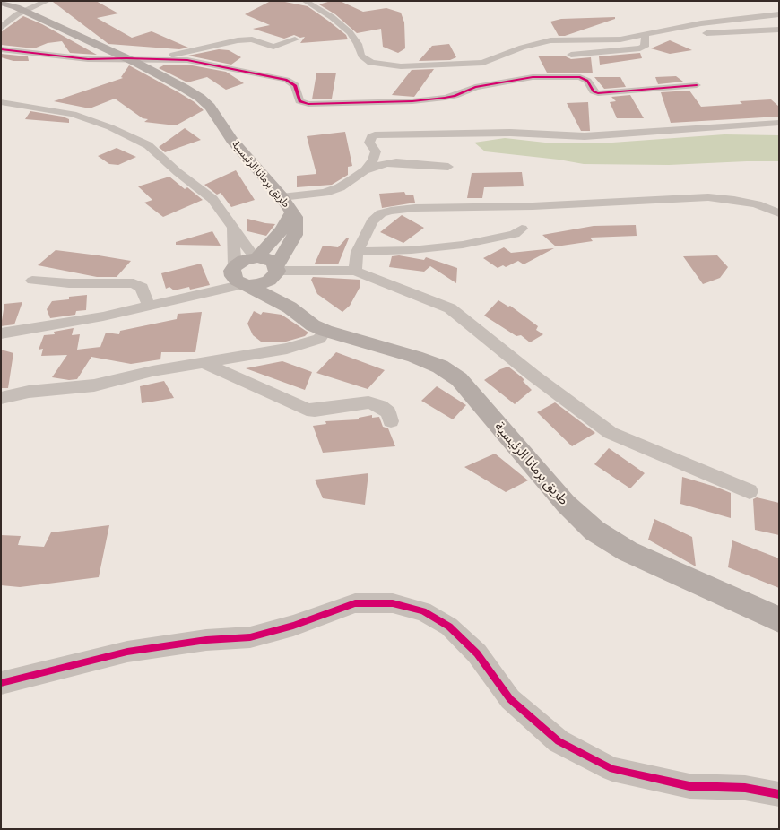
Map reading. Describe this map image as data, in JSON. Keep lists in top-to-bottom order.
{
  "streets": {
    "main road": ["طريق برمانا الرئيسية"]
  }
}
